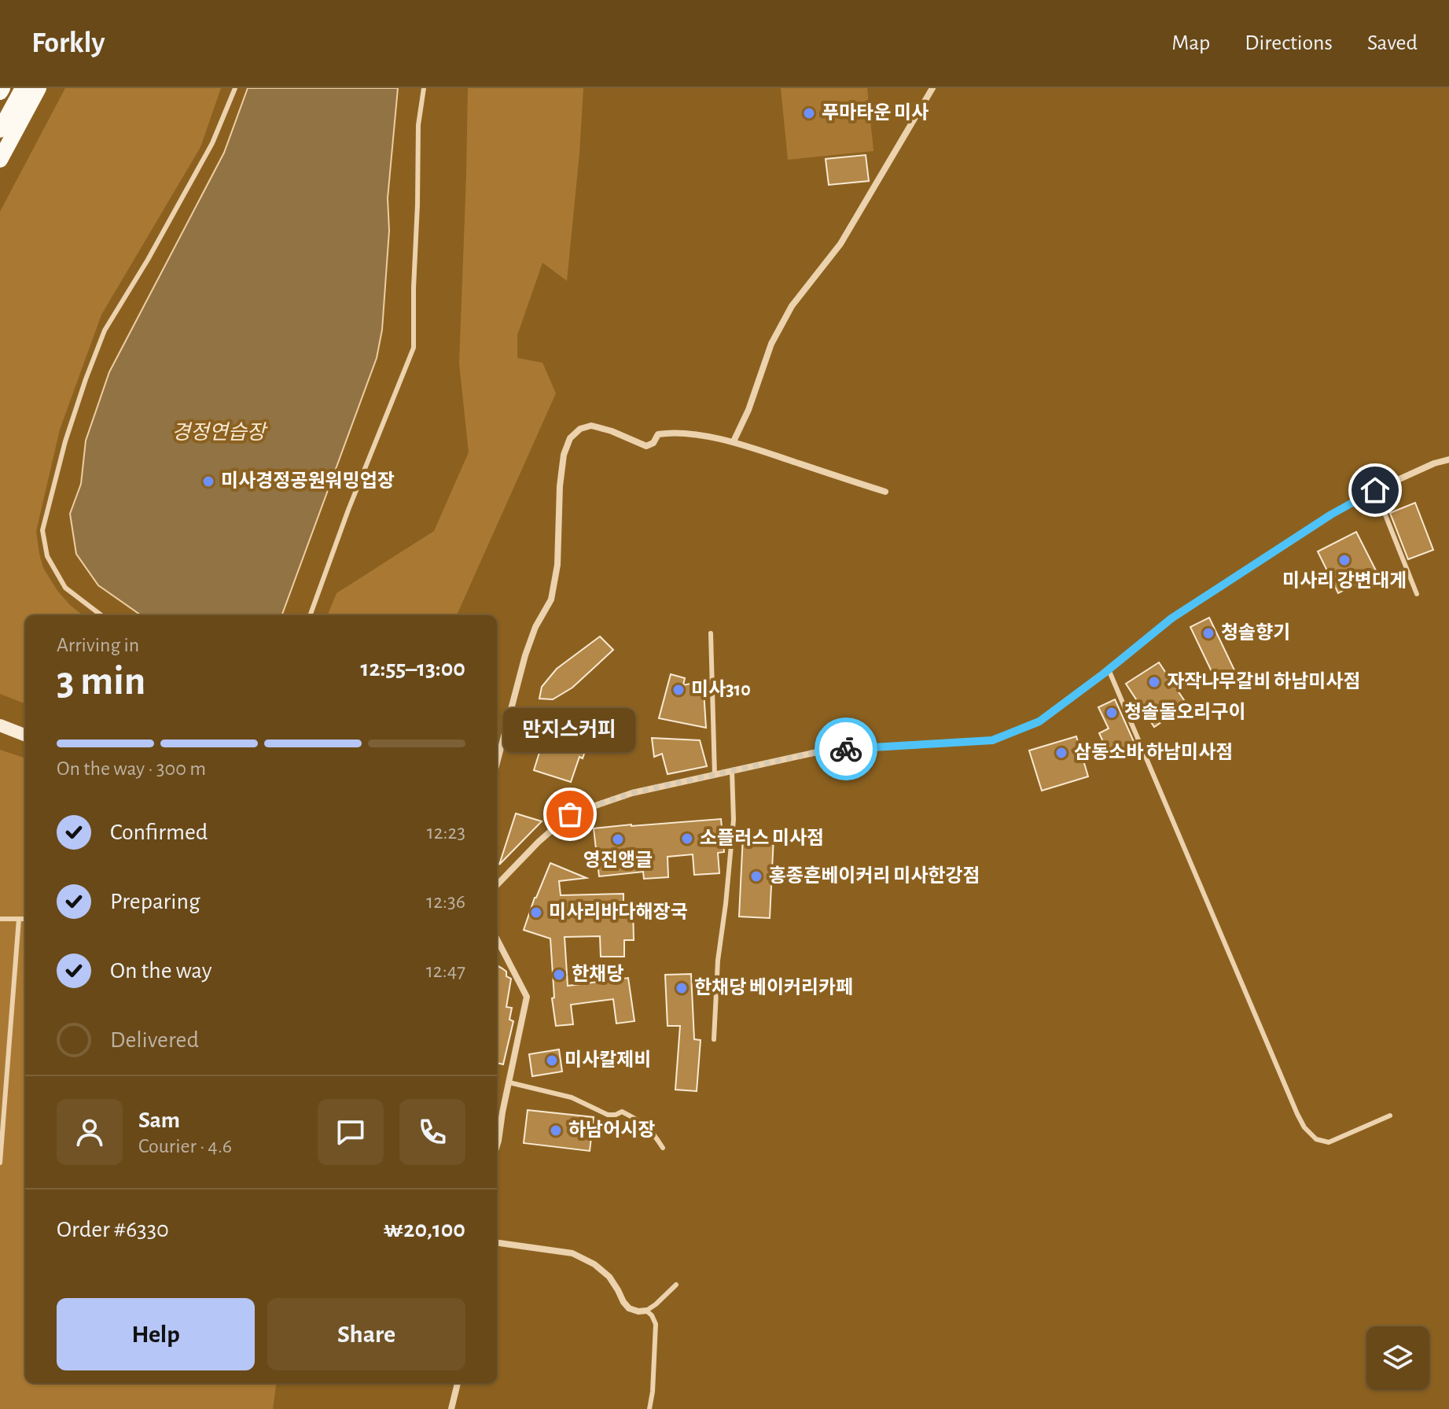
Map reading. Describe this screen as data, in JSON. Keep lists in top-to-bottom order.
{
  "water": ["경정연습장"],
  "places": [
    "푸마타운 미사",
    "미사경정공원워밍업장",
    "미사리 강변대게",
    "청솔향기",
    "자작나무갈비 하남미사점",
    "미사310",
    "청솔돌오리구이",
    "삼동소바 하남미사점",
    "만지스커피",
    "소플러스 미사점",
    "영진앵글",
    "홍종흔베이커리 미사한강점",
    "미사리바다해장국",
    "한채당",
    "한채당 베이커리카페",
    "미사칼제비",
    "하남어시장"
  ],
  "page": {
    "header": "Forkly",
    "nav": ["Map", "Directions", "Saved"],
    "heading": ["3 min", "Arriving in", "12:55–13:00"],
    "panel": [
      "Sam",
      "Courier · 4.6",
      "Order #6330",
      "₩20,100"
    ],
    "bubble": "만지스커피",
    "bar": "On the way · 300 m",
    "list": [
      ["Confirmed", "12:23"],
      ["Preparing", "12:36"],
      ["On the way", "12:47"],
      "Delivered"
    ],
    "buttons": ["Help", "Share"]
  }
}
